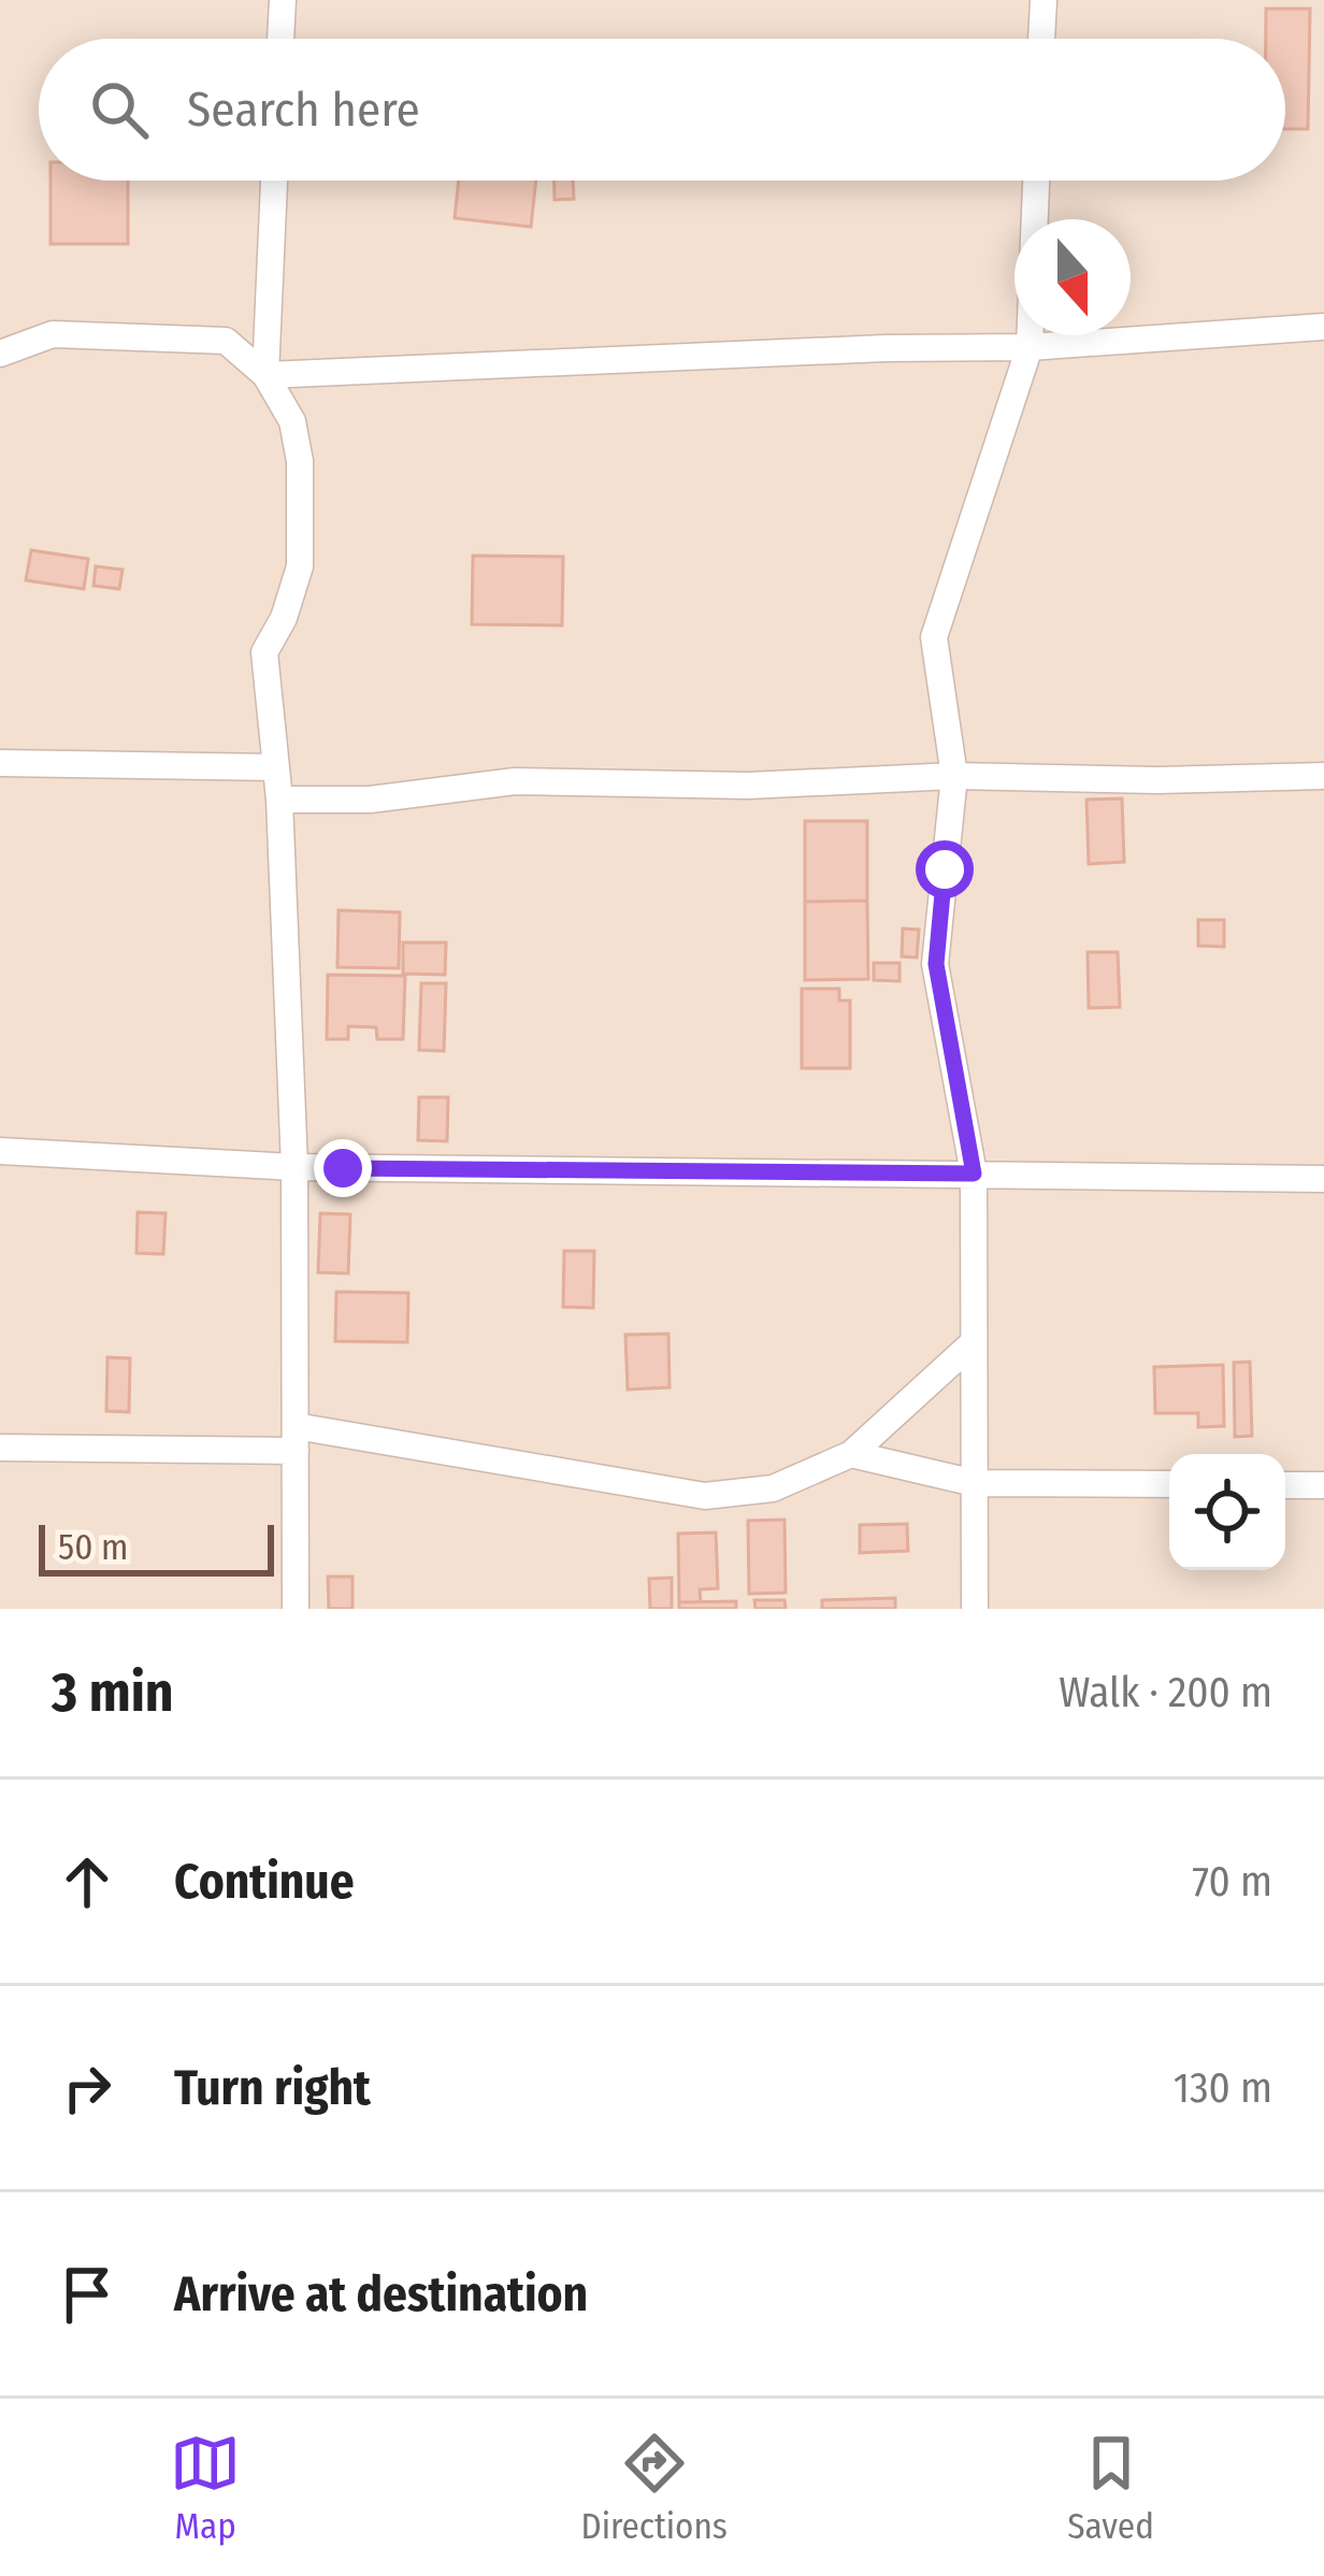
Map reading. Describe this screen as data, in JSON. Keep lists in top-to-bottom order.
{
  "scale_bar": "50 m",
  "north": "bottom",
  "page": {
    "search": "Search here",
    "scale": "50 m",
    "heading": ["3 min", "Walk · 200 m"],
    "list": [
      ["Continue", "70 m"],
      ["Turn right", "130 m"],
      "Arrive at destination"
    ],
    "nav": ["Map", "Directions", "Saved"]
  }
}
